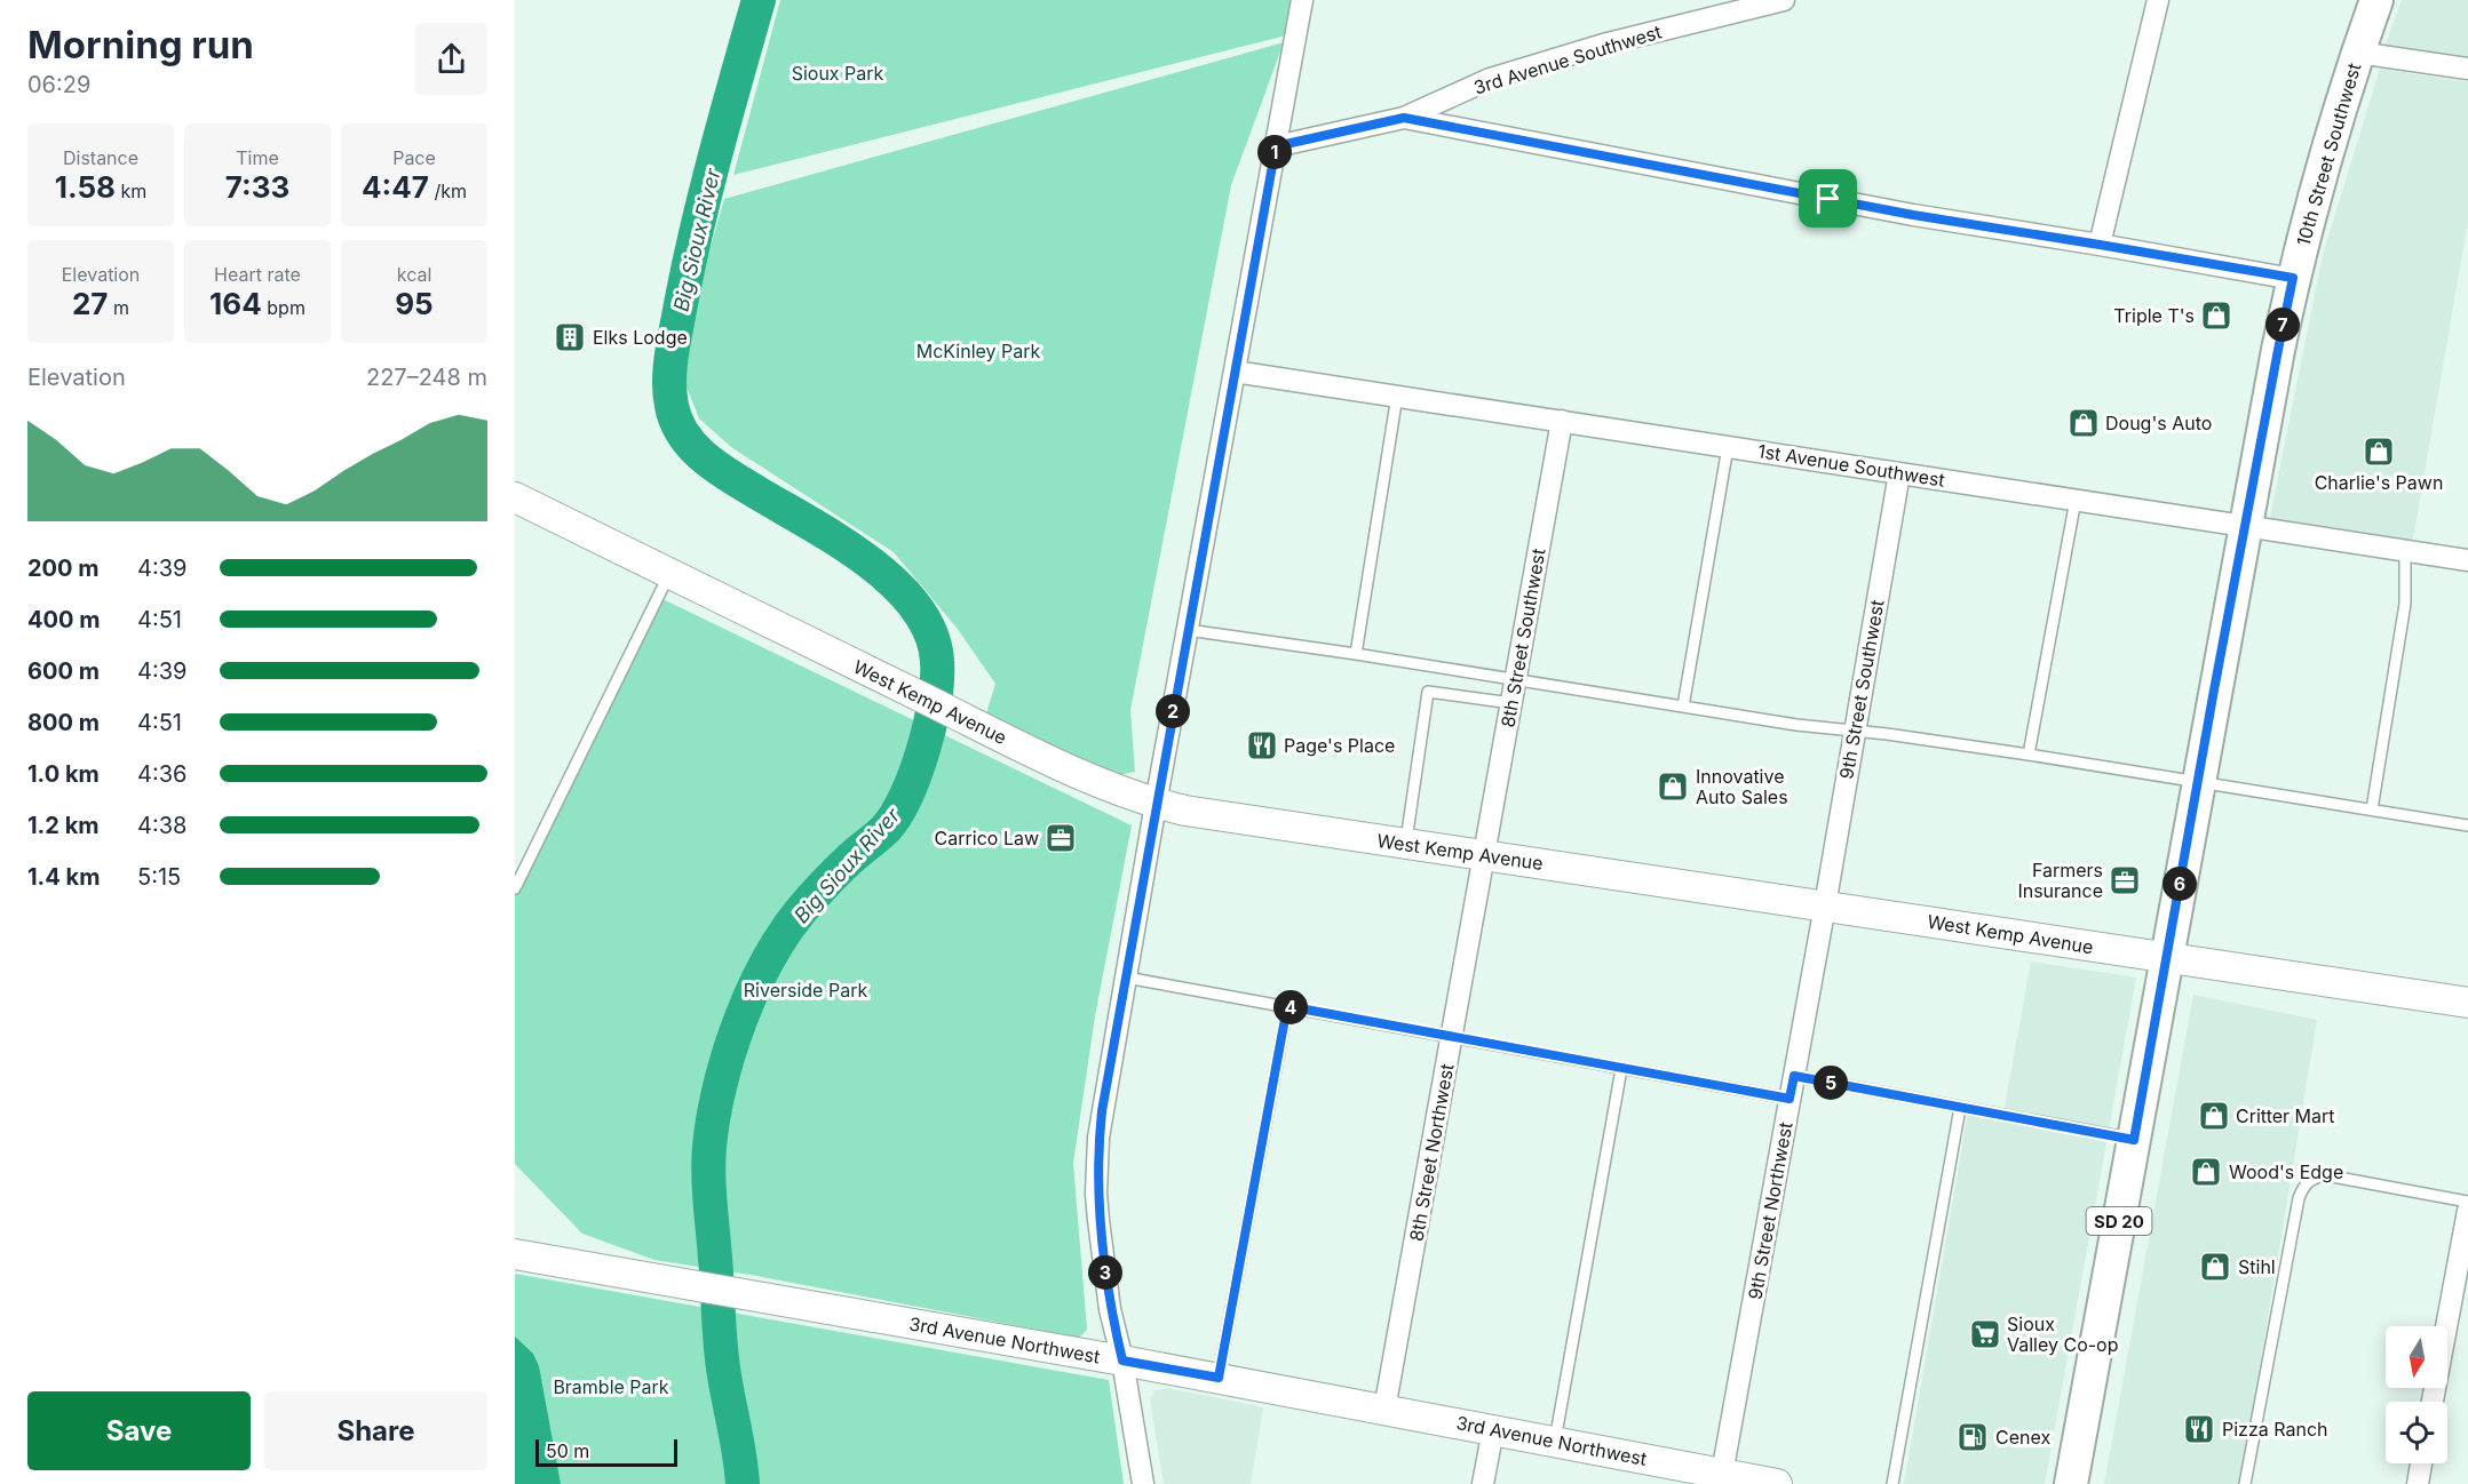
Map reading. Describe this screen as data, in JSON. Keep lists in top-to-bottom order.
{
  "streets": {
    "main road": [
      "10th Street Southwest",
      "West Kemp Avenue",
      "SD 20",
      "3rd Avenue Northwest"
    ],
    "street": [
      "3rd Avenue Southwest",
      "1st Avenue Southwest",
      "8th Street Southwest",
      "9th Street Southwest",
      "8th Street Northwest",
      "9th Street Northwest"
    ]
  },
  "crossings": [
    ["10th Street Southwest", "1st Avenue Southwest"],
    ["10th Street Southwest", "West Kemp Avenue"],
    ["10th Street Southwest", "SD 20"],
    ["1st Avenue Southwest", "8th Street Southwest"],
    ["1st Avenue Southwest", "9th Street Southwest"],
    ["8th Street Southwest", "West Kemp Avenue"],
    ["8th Street Southwest", "8th Street Northwest"],
    ["9th Street Southwest", "West Kemp Avenue"],
    ["9th Street Southwest", "9th Street Northwest"],
    ["West Kemp Avenue", "8th Street Northwest"],
    ["West Kemp Avenue", "9th Street Northwest"],
    ["West Kemp Avenue", "SD 20"],
    ["8th Street Northwest", "3rd Avenue Northwest"],
    ["9th Street Northwest", "3rd Avenue Northwest"]
  ],
  "water": ["Big Sioux River"],
  "parks": [
    "Sioux Park",
    "McKinley Park",
    "Riverside Park",
    "Bramble Park"
  ],
  "places": {
    "shop": [
      "Triple T's",
      "Doug's Auto",
      "Charlie's Pawn",
      "Innovative Auto Sales",
      "Critter Mart",
      "Wood's Edge",
      "Stihl"
    ],
    "building": ["Elks Lodge"],
    "restaurant": ["Page's Place", "Pizza Ranch"],
    "office": ["Carrico Law", "Farmers Insurance"],
    "supermarket": ["Sioux Valley Co-op"],
    "fuel station": ["Cenex"]
  },
  "scale_bar": "50 m",
  "north": "bottom",
  "page": {
    "heading": ["Morning run", "06:29"],
    "stats": [
      ["Distance", "1.58 km"],
      ["Time", "7:33"],
      ["Pace", "4:47 /km"],
      ["Elevation", "27 m"],
      ["Heart rate", "164 bpm"],
      ["kcal", "95"]
    ],
    "pins": [
      "1",
      "7",
      "2",
      "6",
      "4",
      "5",
      "3"
    ],
    "chart": ["Elevation", "227–248 m"],
    "list": [
      {
        "name": "200 m",
        "note": "4:39"
      },
      {
        "name": "400 m",
        "note": "4:51"
      },
      {
        "name": "600 m",
        "note": "4:39"
      },
      {
        "name": "800 m",
        "note": "4:51"
      },
      {
        "name": "1.0 km",
        "note": "4:36"
      },
      {
        "name": "1.2 km",
        "note": "4:38"
      },
      {
        "name": "1.4 km",
        "note": "5:15"
      }
    ],
    "buttons": ["Save", "Share"],
    "scale": "50 m"
  }
}
